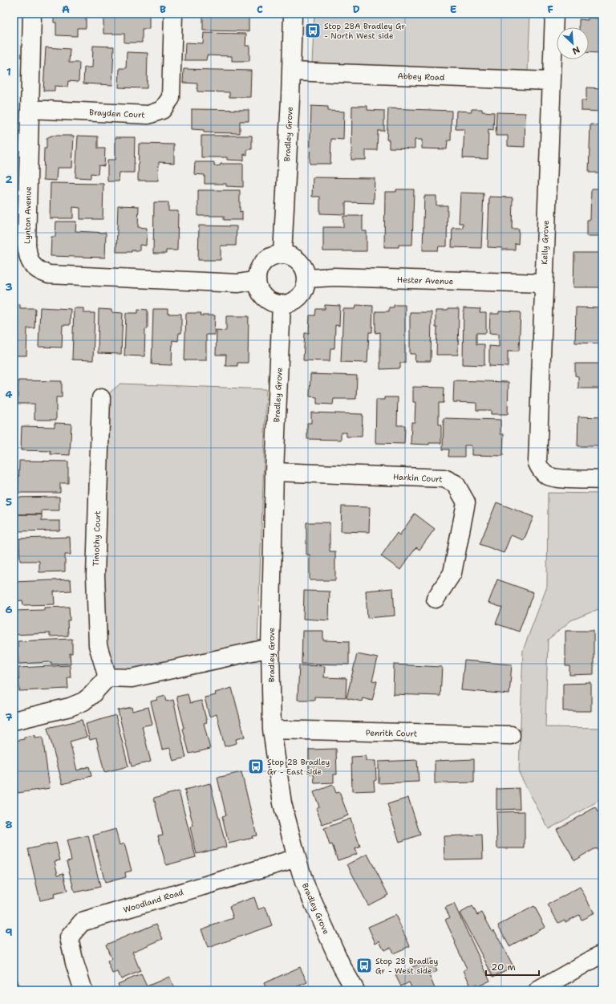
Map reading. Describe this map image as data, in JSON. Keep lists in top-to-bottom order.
{
  "streets": {
    "street": [
      "Abbey Road",
      "Brayden Court",
      "Bradley Grove",
      "Lynton Avenue",
      "Kelly Grove",
      "Hester Avenue",
      "Harkin Court",
      "Timothy Court",
      "Penrith Court",
      "Woodland Road"
    ]
  },
  "crossings": [
    ["Abbey Road", "Bradley Grove"],
    ["Abbey Road", "Kelly Grove"],
    ["Brayden Court", "Lynton Avenue"],
    ["Bradley Grove", "Lynton Avenue"],
    ["Bradley Grove", "Hester Avenue"],
    ["Bradley Grove", "Harkin Court"],
    ["Bradley Grove", "Penrith Court"],
    ["Bradley Grove", "Woodland Road"],
    ["Lynton Avenue", "Hester Avenue"],
    ["Kelly Grove", "Hester Avenue"]
  ],
  "places": {
    "bus stop": ["Stop 28A Bradley Gr - North West side", "Stop 28 Bradley Gr - East side", "Stop 28 Bradley Gr - West side"]
  },
  "scale_bar": "20 m",
  "north": "bottom right",
  "grid": {
    "columns": [
      "A",
      "B",
      "C",
      "D",
      "E",
      "F"
    ],
    "rows": [
      "1",
      "2",
      "3",
      "4",
      "5",
      "6",
      "7",
      "8",
      "9"
    ]
  }
}
